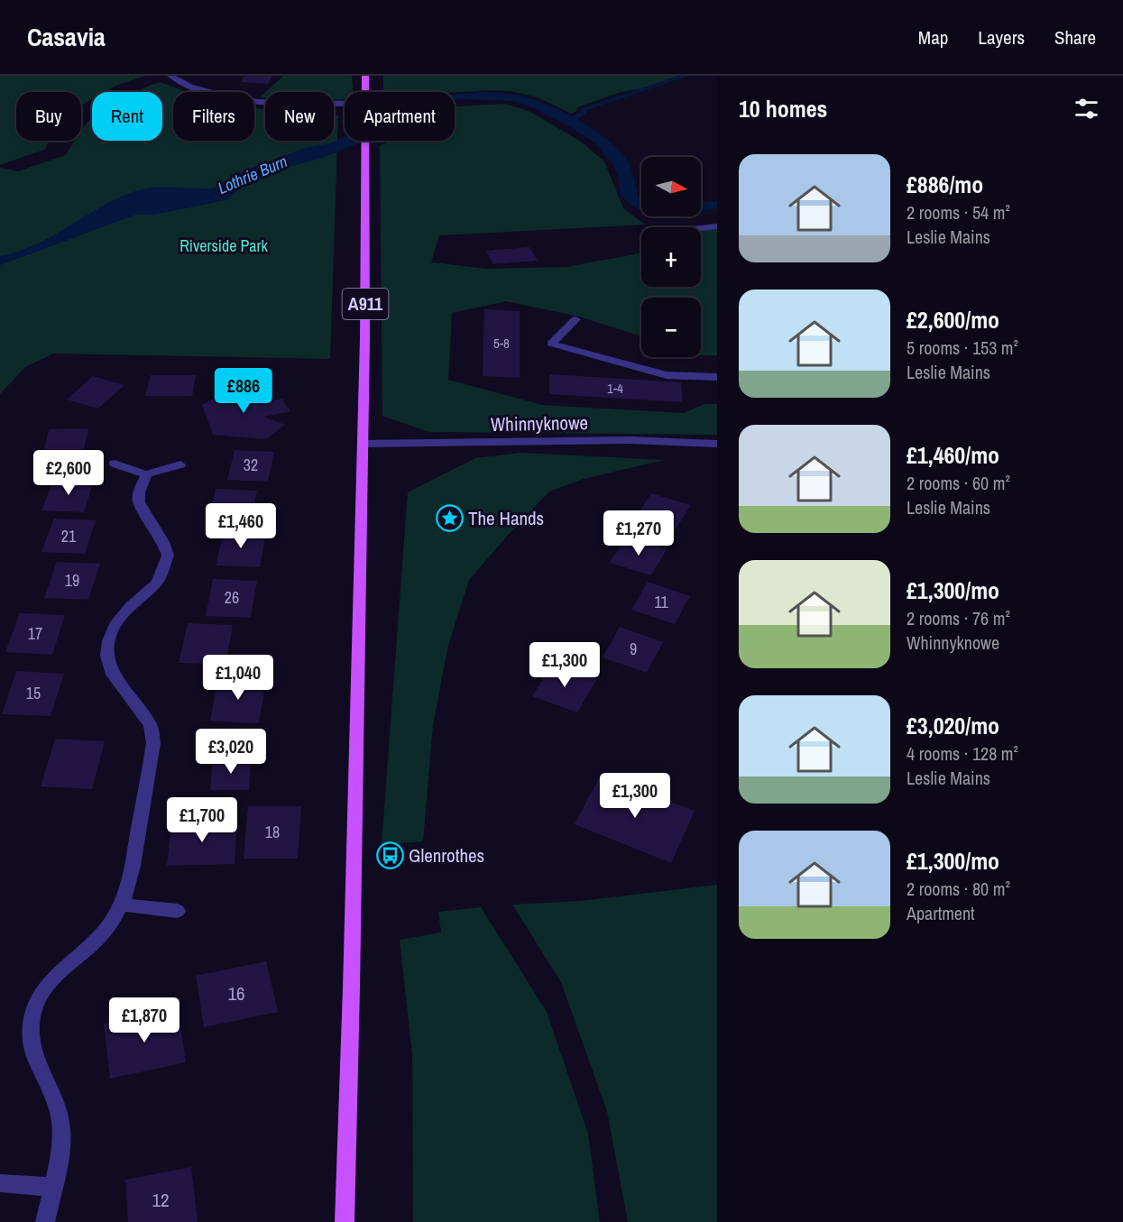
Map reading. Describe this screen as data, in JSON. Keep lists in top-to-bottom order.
{
  "streets": {
    "main road": ["A911"],
    "street": ["Whinnyknowe"]
  },
  "crossings": [
    ["A911", "Whinnyknowe"]
  ],
  "water": ["Lothrie Burn"],
  "parks": ["Riverside Park"],
  "places": {
    "place": ["The Hands"],
    "bus stop": ["Glenrothes"]
  },
  "house_numbers": [
    "5-8",
    "1-4",
    "32",
    "21",
    "19",
    "26",
    "11",
    "17",
    "9",
    "15",
    "18",
    "16",
    "12"
  ],
  "north": "right",
  "page": {
    "header": "Casavia",
    "nav": ["Map", "Layers", "Share"],
    "heading": "10 homes",
    "chip": [
      "Buy",
      "Rent",
      "Filters",
      "New",
      "Apartment"
    ],
    "list": [
      {
        "name": "£886/mo",
        "note": "2 rooms · 54 m² · Leslie Mains"
      },
      {
        "name": "£2,600/mo",
        "note": "5 rooms · 153 m² · Leslie Mains"
      },
      {
        "name": "£1,460/mo",
        "note": "2 rooms · 60 m² · Leslie Mains"
      },
      {
        "name": "£1,300/mo",
        "note": "2 rooms · 76 m² · Whinnyknowe"
      },
      {
        "name": "£3,020/mo",
        "note": "4 rooms · 128 m² · Leslie Mains"
      },
      {
        "name": "£1,300/mo",
        "note": "2 rooms · 80 m² · Apartment"
      }
    ],
    "map_buttons": ["+", "−"],
    "price": [
      "£886",
      "£2,600",
      "£1,460",
      "£1,270",
      "£1,300",
      "£1,040",
      "£3,020",
      "£1,300",
      "£1,700",
      "£1,870"
    ]
  }
}
